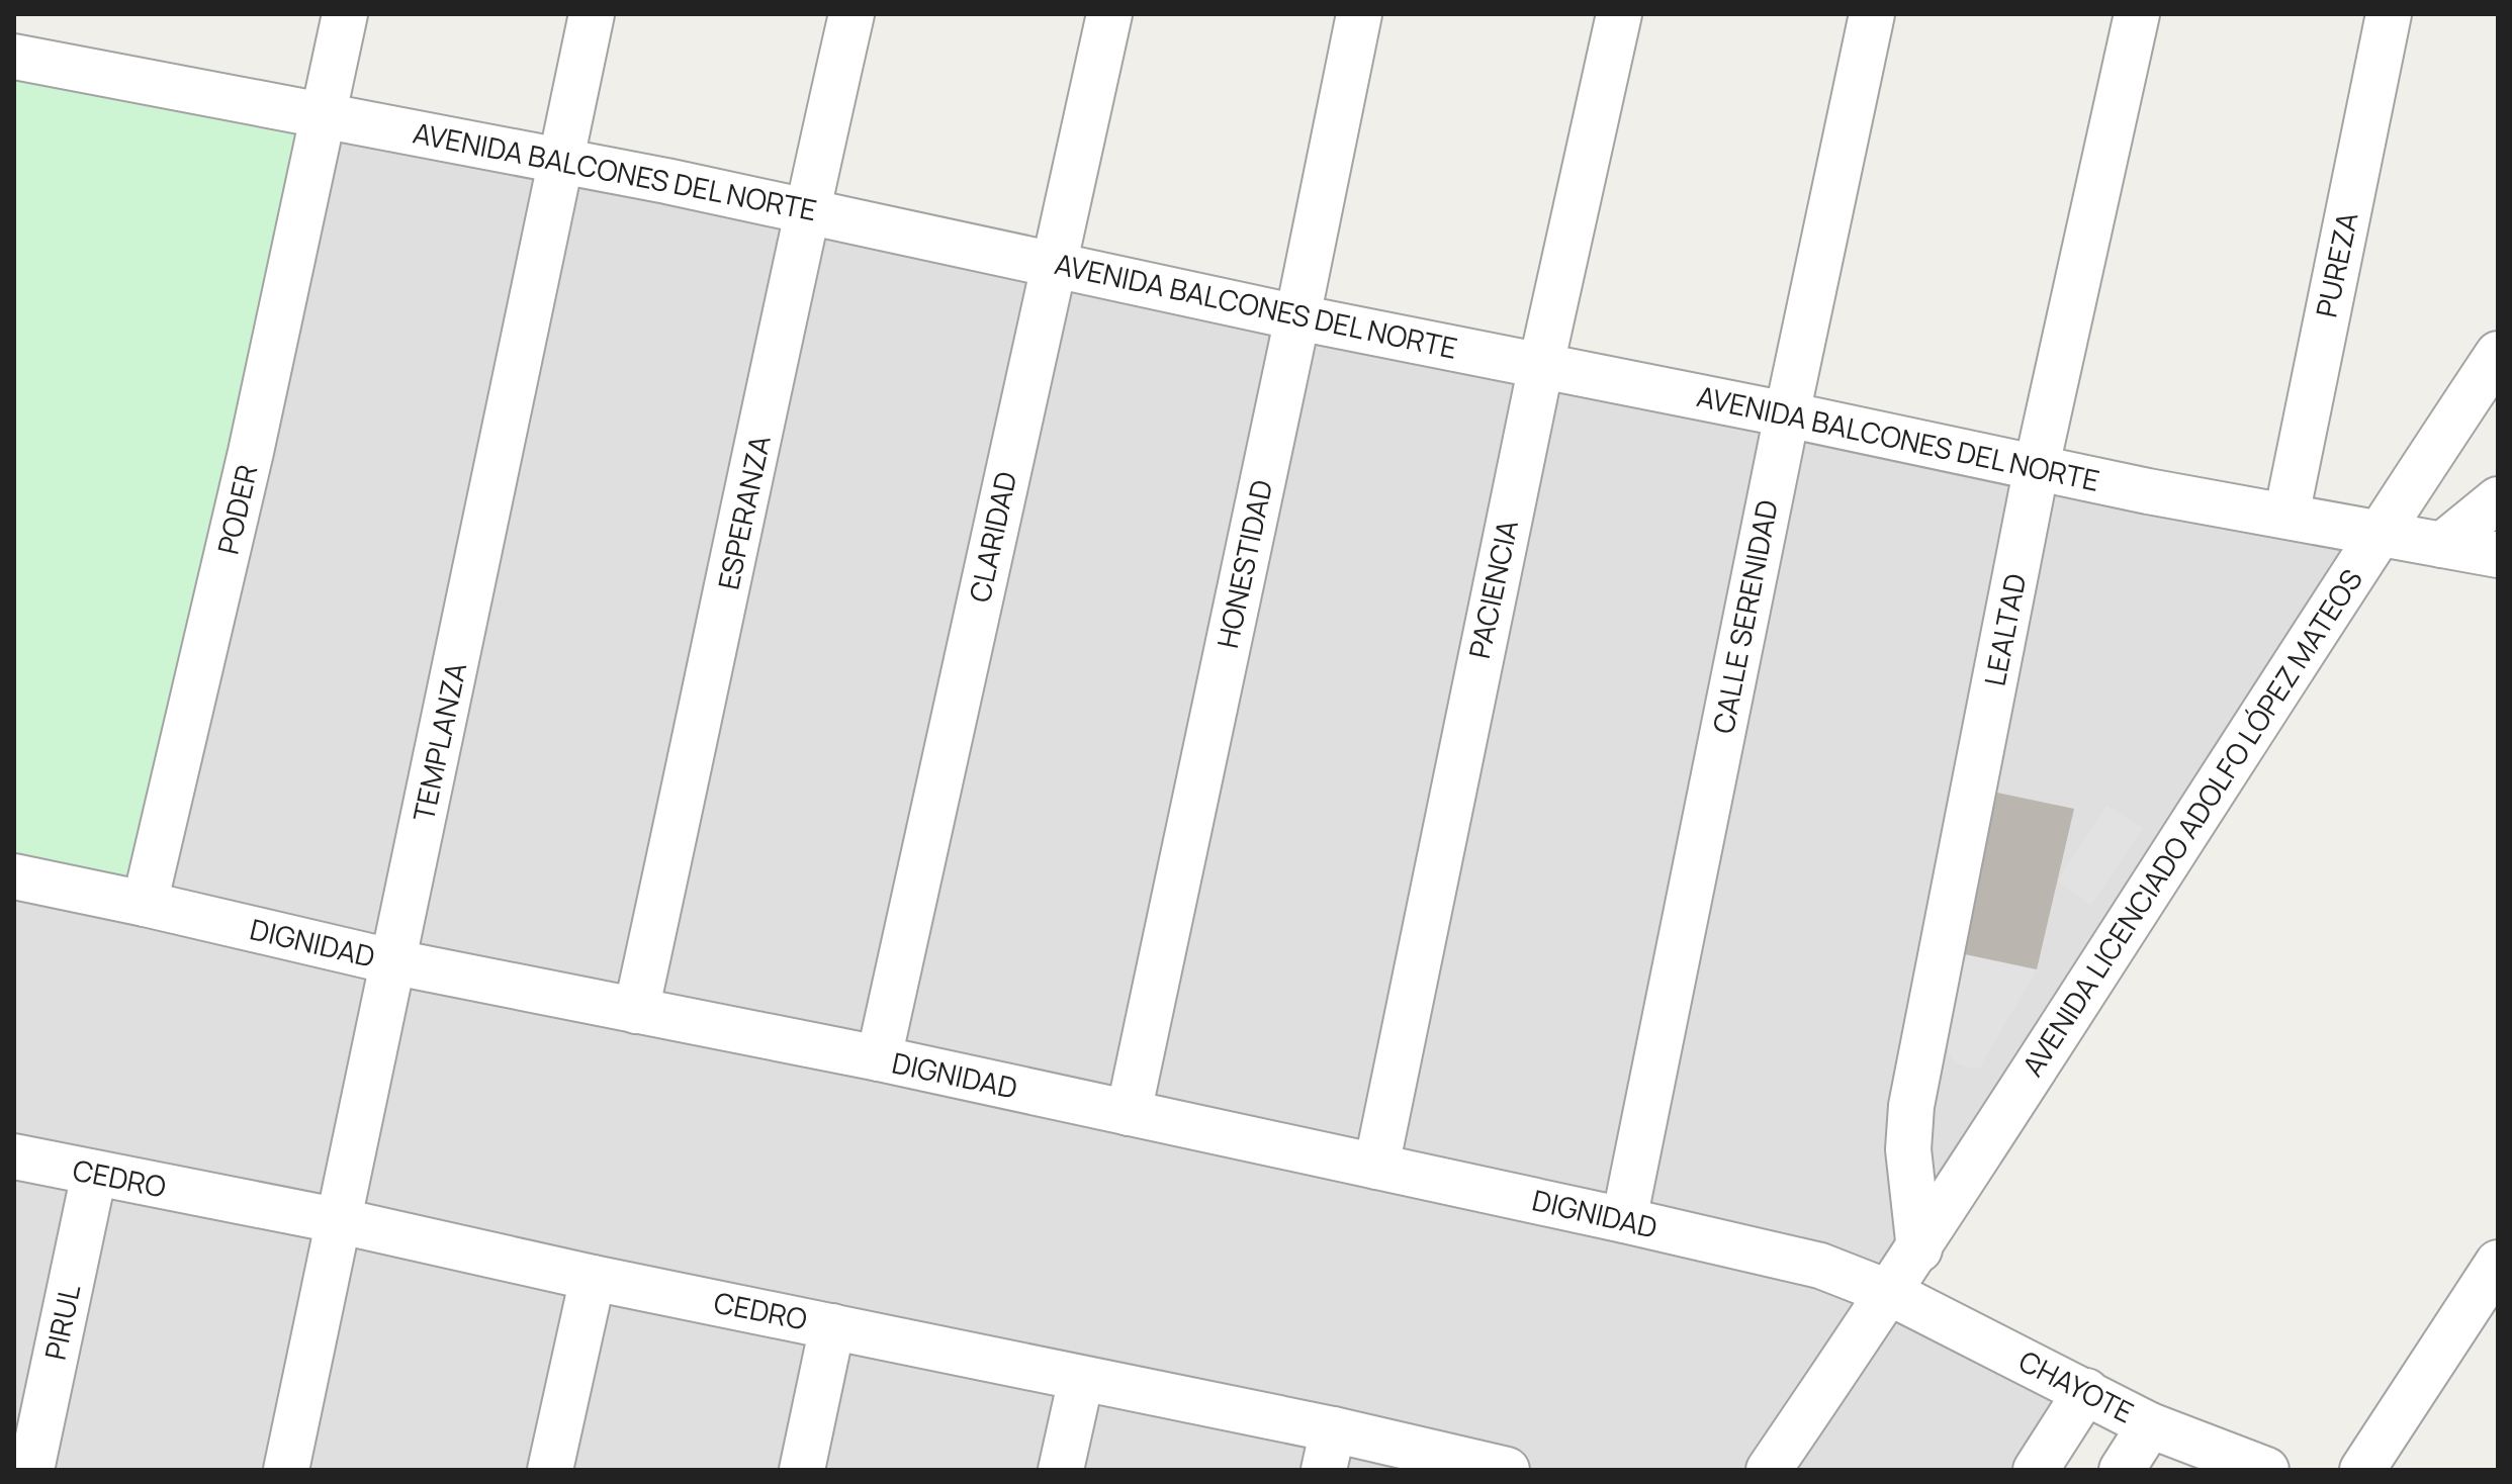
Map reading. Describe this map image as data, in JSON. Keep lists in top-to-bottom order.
{
  "streets": {
    "street": [
      "AVENIDA BALCONES DEL NORTE",
      "PUREZA",
      "PODER",
      "ESPERANZA",
      "CLARIDAD",
      "HONESTIDAD",
      "PACIENCIA",
      "CALLE SERENIDAD",
      "LEALTAD",
      "TEMPLANZA",
      "AVENIDA LICENCIADO ADOLFO LÓPEZ MATEOS",
      "DIGNIDAD",
      "CEDRO",
      "PIRUL",
      "CHAYOTE"
    ]
  },
  "crossings": [
    ["AVENIDA BALCONES DEL NORTE", "PUREZA"],
    ["AVENIDA BALCONES DEL NORTE", "PODER"],
    ["AVENIDA BALCONES DEL NORTE", "ESPERANZA"],
    ["AVENIDA BALCONES DEL NORTE", "CLARIDAD"],
    ["AVENIDA BALCONES DEL NORTE", "HONESTIDAD"],
    ["AVENIDA BALCONES DEL NORTE", "PACIENCIA"],
    ["AVENIDA BALCONES DEL NORTE", "CALLE SERENIDAD"],
    ["AVENIDA BALCONES DEL NORTE", "LEALTAD"],
    ["AVENIDA BALCONES DEL NORTE", "TEMPLANZA"],
    ["AVENIDA BALCONES DEL NORTE", "AVENIDA LICENCIADO ADOLFO LÓPEZ MATEOS"],
    ["PODER", "DIGNIDAD"],
    ["ESPERANZA", "DIGNIDAD"],
    ["CLARIDAD", "DIGNIDAD"],
    ["HONESTIDAD", "DIGNIDAD"],
    ["PACIENCIA", "DIGNIDAD"],
    ["CALLE SERENIDAD", "DIGNIDAD"],
    ["LEALTAD", "AVENIDA LICENCIADO ADOLFO LÓPEZ MATEOS"],
    ["TEMPLANZA", "DIGNIDAD"],
    ["TEMPLANZA", "CEDRO"],
    ["AVENIDA LICENCIADO ADOLFO LÓPEZ MATEOS", "DIGNIDAD"],
    ["AVENIDA LICENCIADO ADOLFO LÓPEZ MATEOS", "CHAYOTE"],
    ["DIGNIDAD", "CHAYOTE"],
    ["CEDRO", "PIRUL"]
  ]
}
